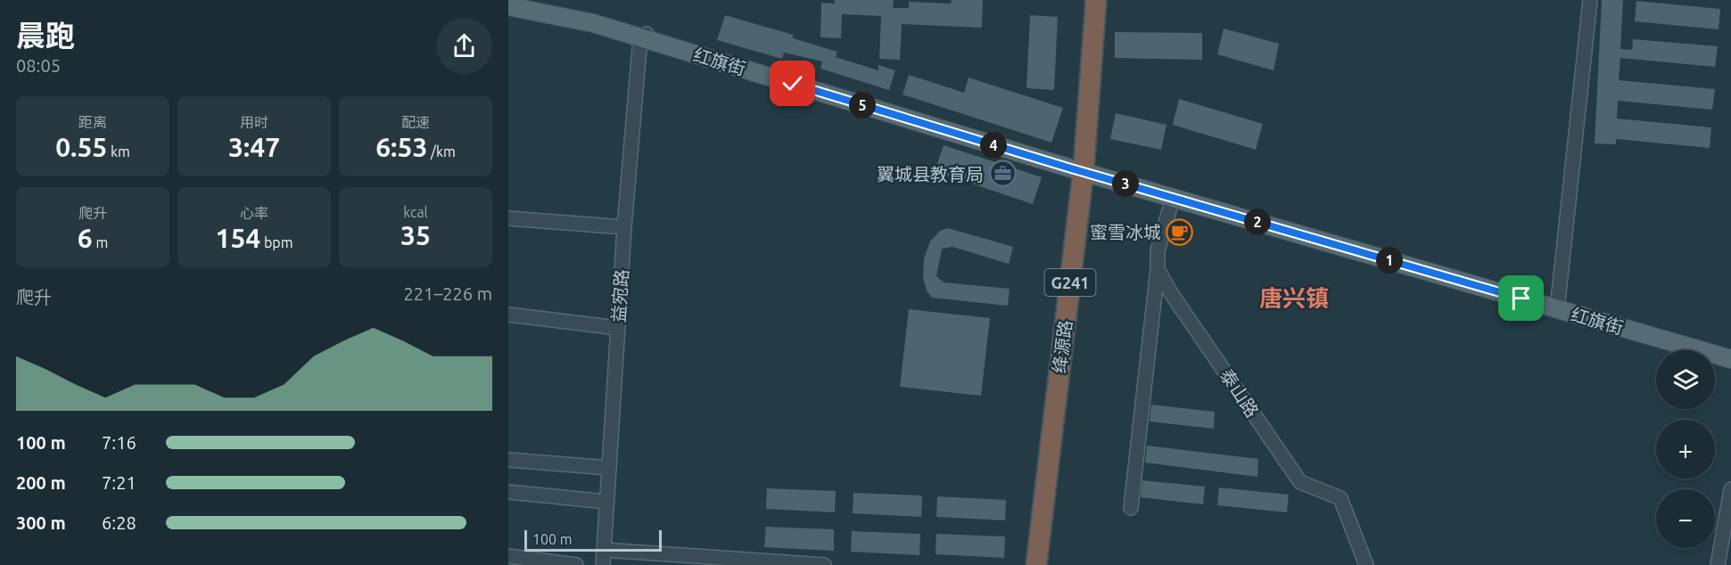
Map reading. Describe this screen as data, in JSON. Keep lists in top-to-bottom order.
{
  "streets": {
    "highway": ["G241", "绛源路"],
    "main road": ["红旗街"],
    "street": ["益宛路", "泰山路"]
  },
  "crossings": [
    ["红旗街", "益宛路"],
    ["红旗街", "绛源路"]
  ],
  "districts": ["唐兴镇"],
  "places": {
    "office": ["翼城县教育局"],
    "cafe": ["蜜雪冰城"]
  },
  "scale_bar": "100 m",
  "page": {
    "heading": ["晨跑", "08:05"],
    "stats": [
      ["距离", "0.55 km"],
      ["用时", "3:47"],
      ["配速", "6:53 /km"],
      ["爬升", "6 m"],
      ["心率", "154 bpm"],
      ["kcal", "35"]
    ],
    "pins": [
      "5",
      "4",
      "3",
      "2",
      "1"
    ],
    "chart": ["爬升", "221–226 m"],
    "map_buttons": ["+", "−"],
    "list": [
      {
        "name": "100 m",
        "note": "7:16"
      },
      {
        "name": "200 m",
        "note": "7:21"
      },
      {
        "name": "300 m",
        "note": "6:28"
      }
    ],
    "scale": "100 m"
  }
}
